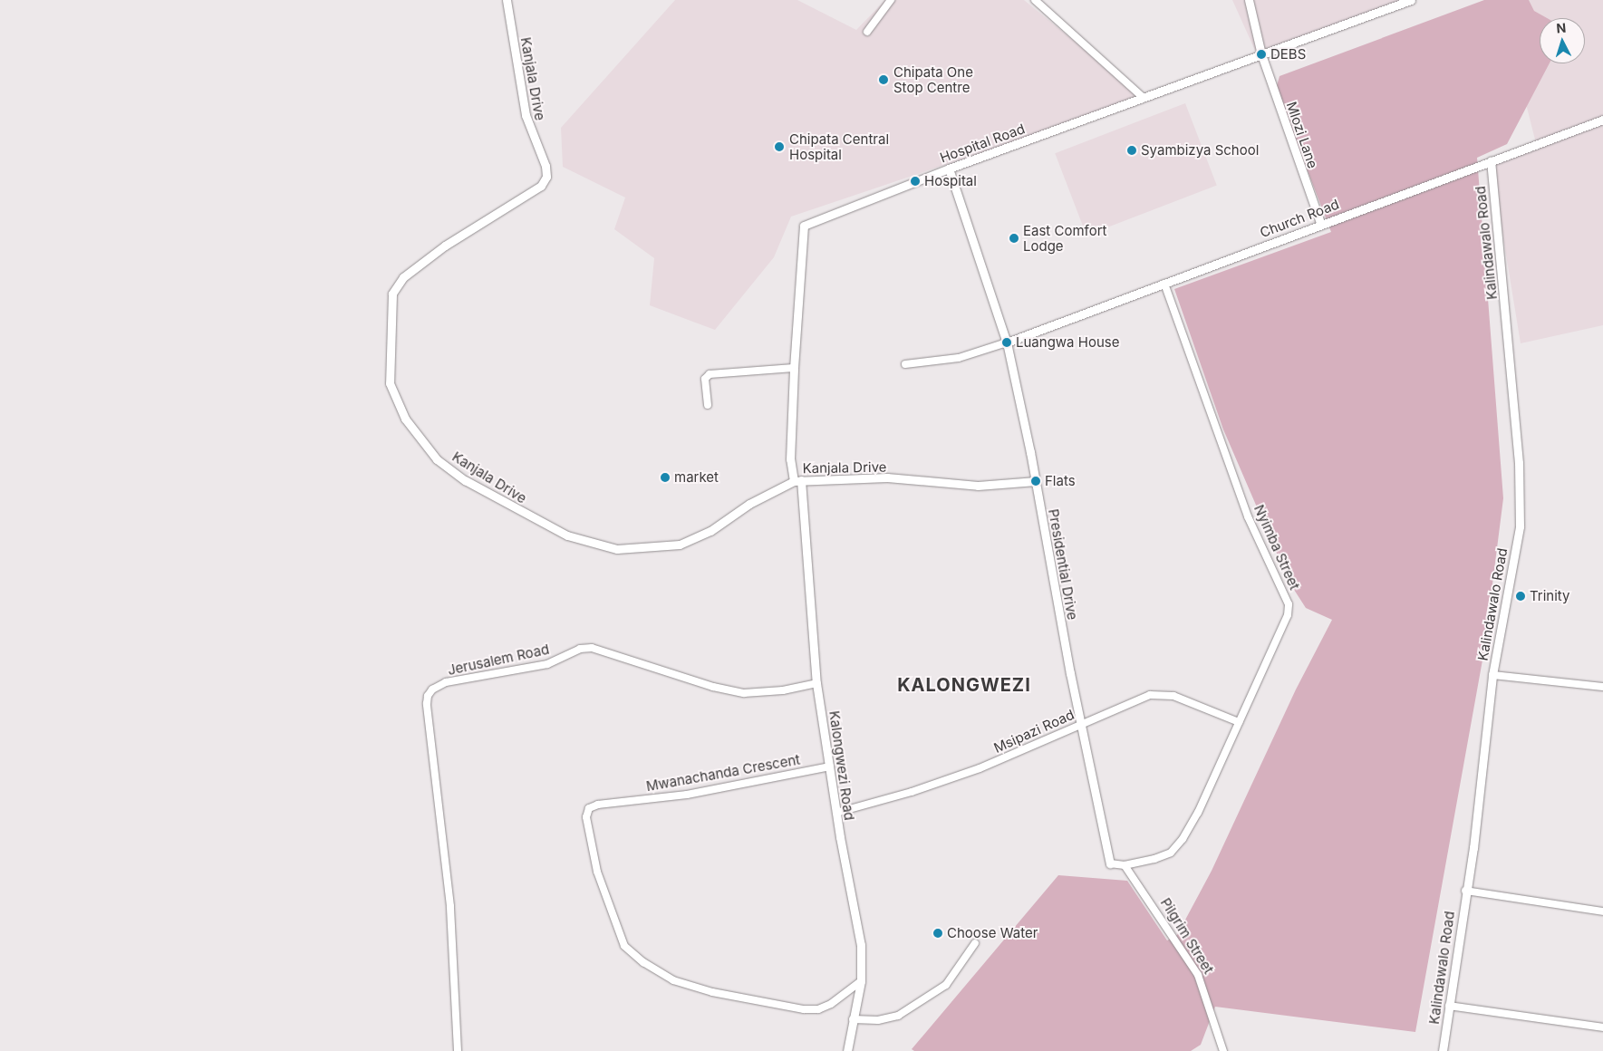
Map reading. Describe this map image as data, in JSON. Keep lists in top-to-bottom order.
{
  "streets": {
    "street": [
      "Kanjala Drive",
      "Mlozi Lane",
      "Hospital Road",
      "Church Road",
      "Kalindawalo Road",
      "Nyimba Street",
      "Presidential Drive",
      "Jerusalem Road",
      "Msipazi Road",
      "Kalongwezi Road",
      "Mwanachanda Crescent",
      "Pilgrim Street"
    ]
  },
  "crossings": [
    ["Kanjala Drive", "Hospital Road"],
    ["Kanjala Drive", "Presidential Drive"],
    ["Kanjala Drive", "Kalongwezi Road"],
    ["Mlozi Lane", "Hospital Road"],
    ["Mlozi Lane", "Church Road"],
    ["Hospital Road", "Presidential Drive"],
    ["Hospital Road", "Kalongwezi Road"],
    ["Church Road", "Kalindawalo Road"],
    ["Church Road", "Nyimba Street"],
    ["Church Road", "Presidential Drive"],
    ["Nyimba Street", "Presidential Drive"],
    ["Nyimba Street", "Msipazi Road"],
    ["Nyimba Street", "Pilgrim Street"],
    ["Presidential Drive", "Msipazi Road"],
    ["Jerusalem Road", "Kalongwezi Road"],
    ["Msipazi Road", "Kalongwezi Road"],
    ["Kalongwezi Road", "Mwanachanda Crescent"]
  ],
  "districts": ["KALONGWEZI"],
  "places": [
    "DEBS",
    "Chipata One Stop Centre",
    "Chipata Central Hospital",
    "Syambizya School",
    "Hospital",
    "East Comfort Lodge",
    "Luangwa House",
    "market",
    "Flats",
    "Trinity",
    "Choose Water"
  ],
  "north": "top"
}
